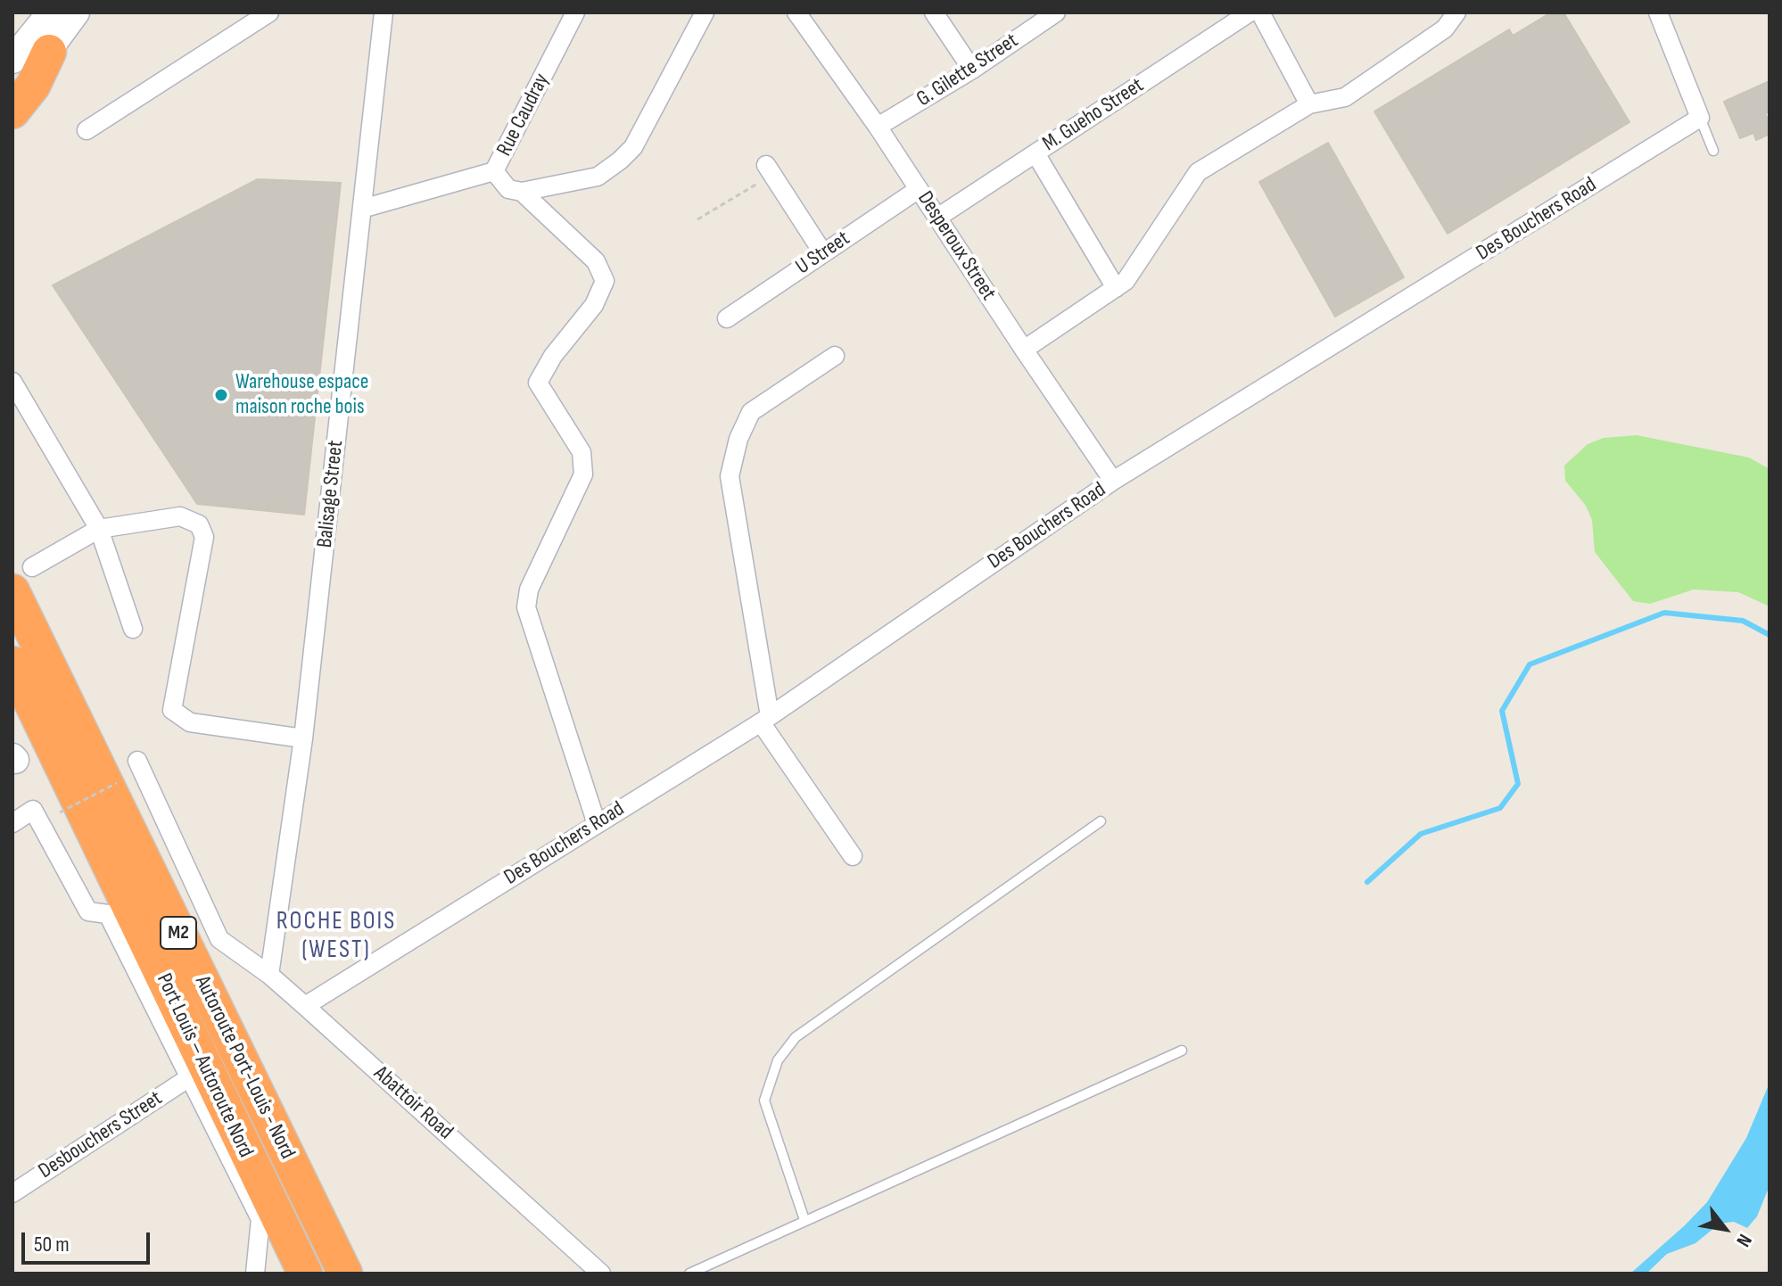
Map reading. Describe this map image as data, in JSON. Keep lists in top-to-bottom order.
{
  "streets": {
    "highway": ["M2", "Port Louis – Autoroute Nord", "Autoroute Port-Louis - Nord"],
    "street": [
      "G. Gilette Street",
      "Rue Caudray",
      "M. Gueho Street",
      "Des Bouchers Road",
      "Desperoux Street",
      "U Street",
      "Balisage Street",
      "Abattoir Road",
      "Desbouchers Street"
    ]
  },
  "crossings": [
    ["G. Gilette Street", "Desperoux Street"],
    ["Rue Caudray", "Balisage Street"],
    ["M. Gueho Street", "Desperoux Street"],
    ["Des Bouchers Road", "Desperoux Street"],
    ["Des Bouchers Road", "Abattoir Road"],
    ["Desperoux Street", "U Street"],
    ["Balisage Street", "Abattoir Road"]
  ],
  "districts": ["ROCHE BOIS (WEST)"],
  "places": ["Warehouse espace maison roche bois"],
  "scale_bar": "50 m",
  "north": "bottom right"
}
